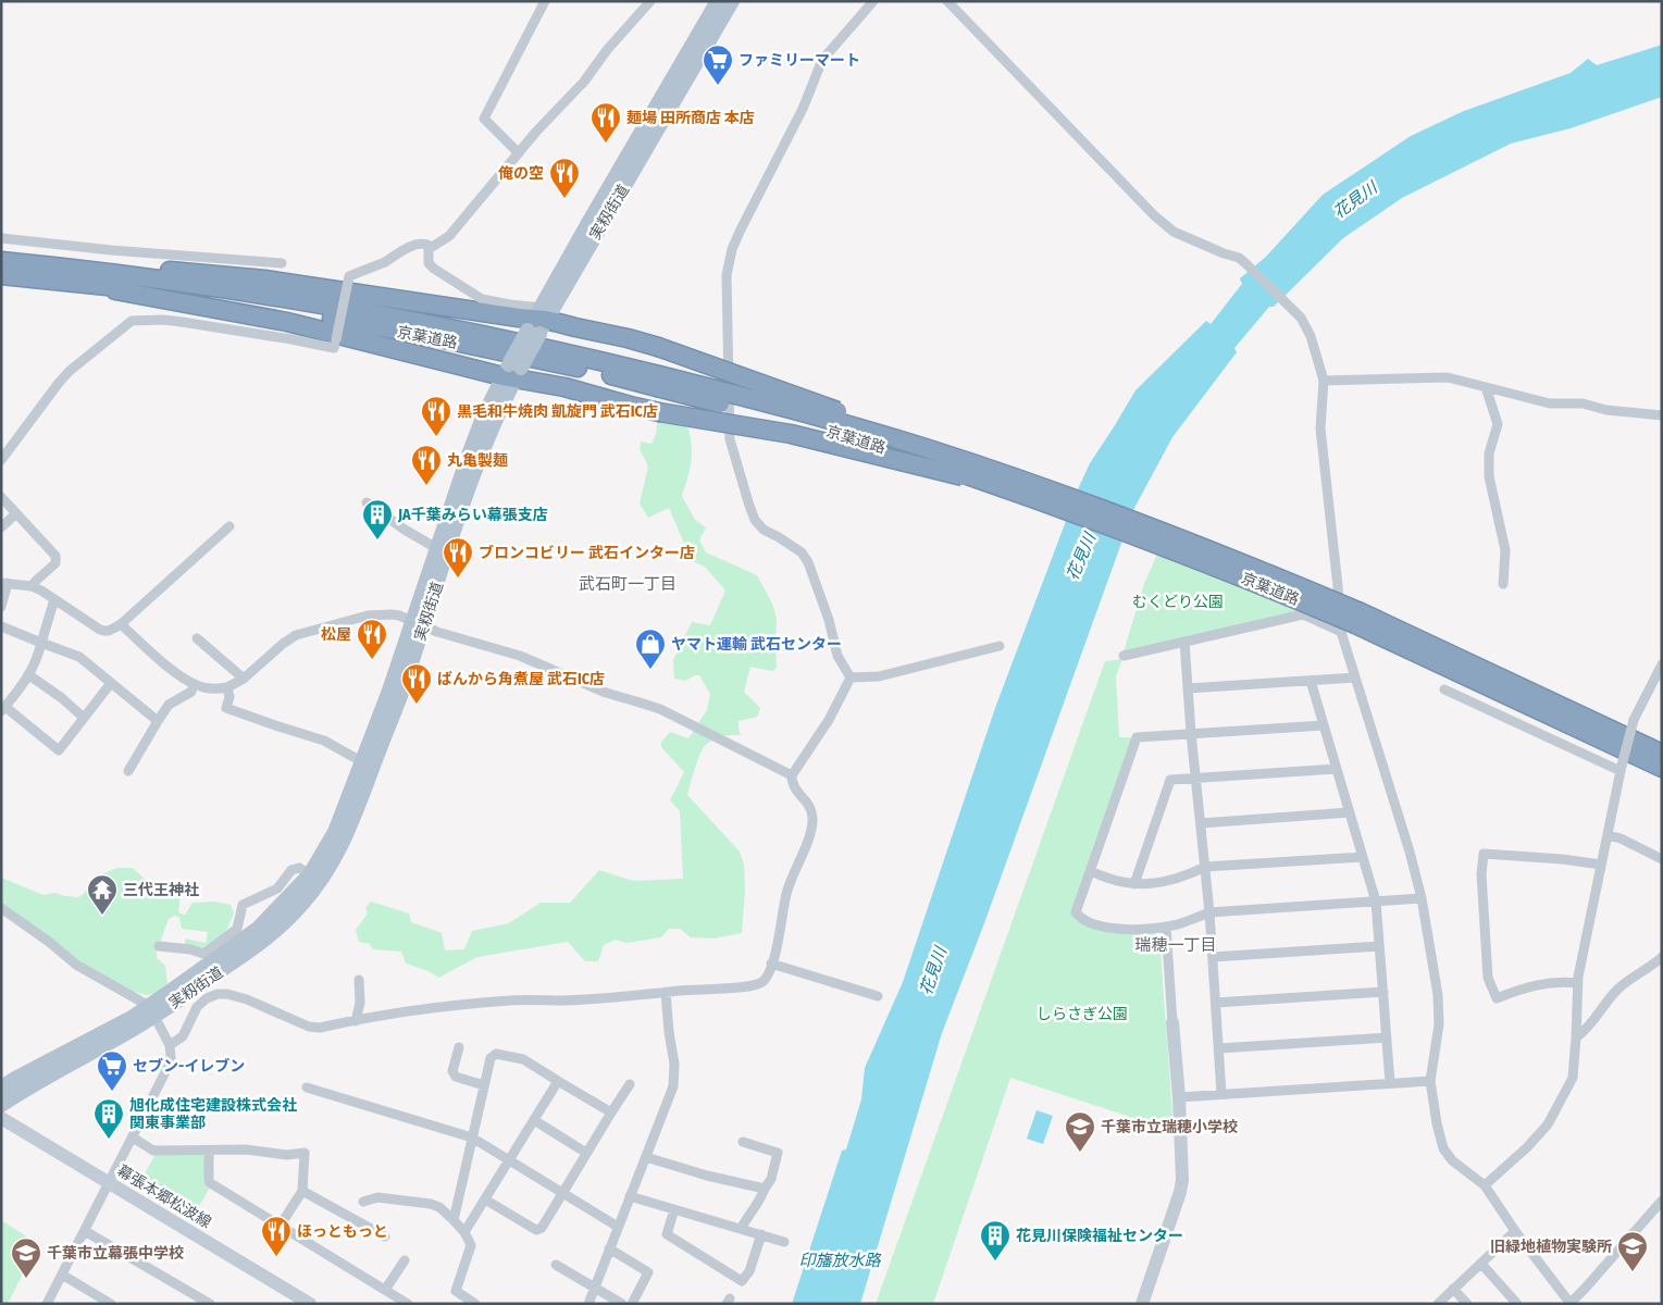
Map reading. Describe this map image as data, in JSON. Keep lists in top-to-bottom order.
{
  "streets": {
    "highway": ["京葉道路"],
    "main road": ["実籾街道"],
    "street": ["幕張本郷松波線"]
  },
  "districts": ["武石町一丁目", "瑞穂一丁目"],
  "water": ["花見川", "印旛放水路"],
  "parks": ["むくどり公園", "しらさぎ公園"],
  "places": {
    "supermarket": ["ファミリーマート", "セブン-イレブン"],
    "restaurant": [
      "麺場 田所商店 本店",
      "俺の空",
      "黒毛和牛焼肉 凱旋門 武石IC店",
      "丸亀製麺",
      "ブロンコビリー 武石インター店",
      "松屋",
      "ばんから角煮屋 武石IC店",
      "ほっともっと"
    ],
    "building": ["JA千葉みらい幕張支店", "旭化成住宅建設株式会社 関東事業部", "花見川保険福祉センター"],
    "shop": ["ヤマト運輸 武石センター"],
    "temple": ["三代王神社"],
    "school or university": ["千葉市立瑞穂小学校", "旧緑地植物実験所", "千葉市立幕張中学校"]
  }
}
